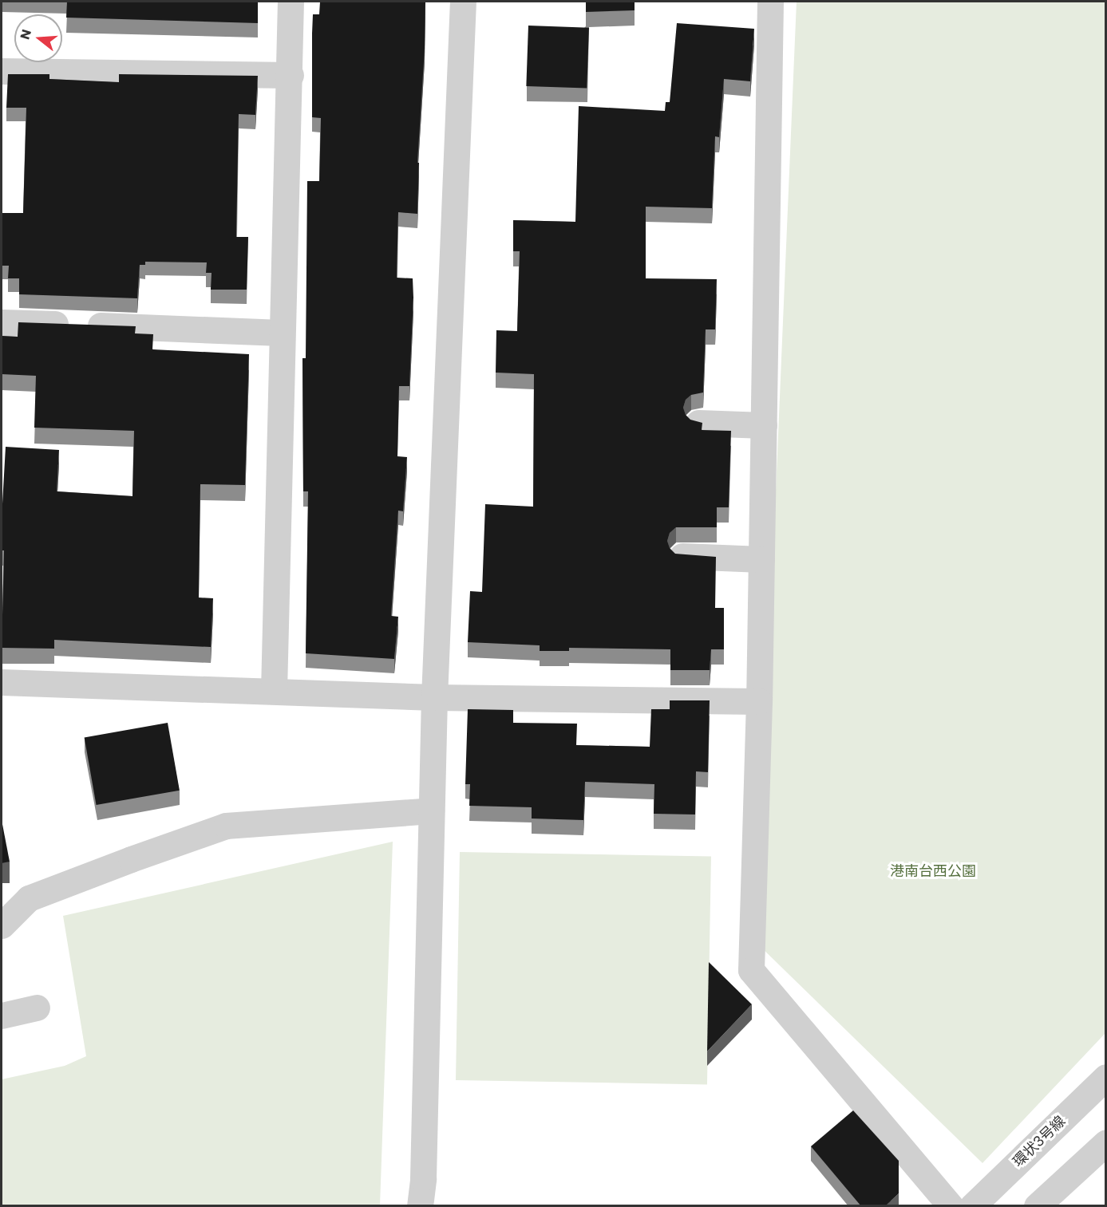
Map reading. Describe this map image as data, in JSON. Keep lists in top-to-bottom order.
{
  "streets": {
    "street": ["環状3号線"]
  },
  "parks": ["港南台西公園"],
  "north": "left"
}
